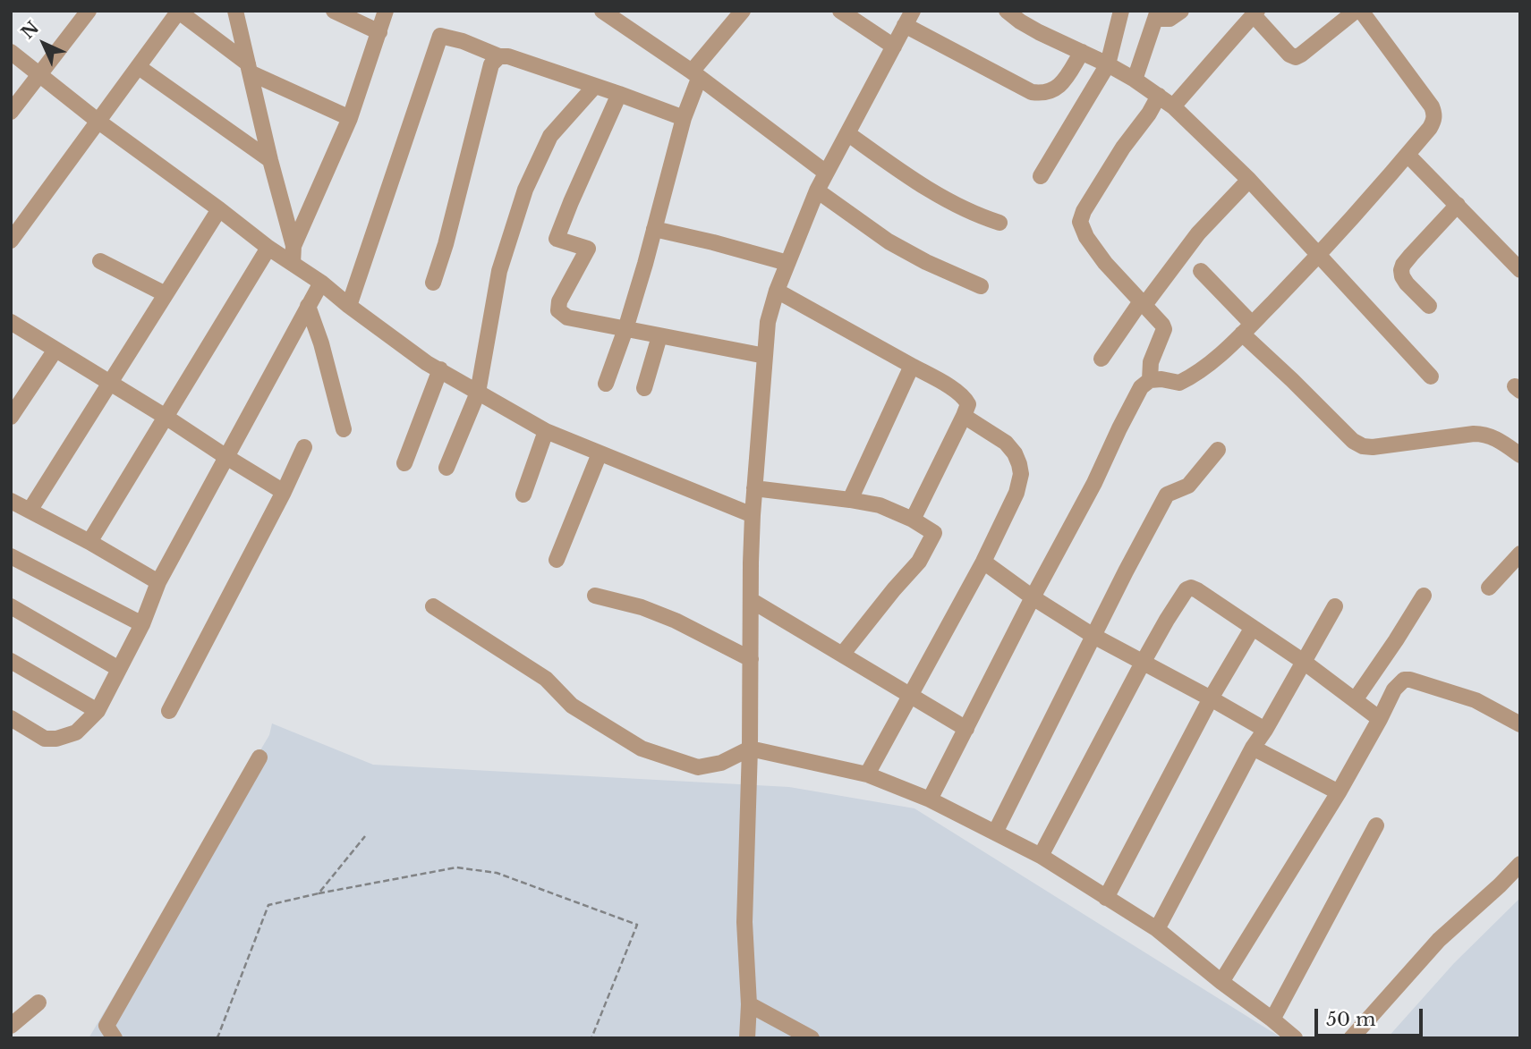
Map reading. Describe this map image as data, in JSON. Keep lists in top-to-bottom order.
{
  "scale_bar": "50 m",
  "north": "top left"
}
